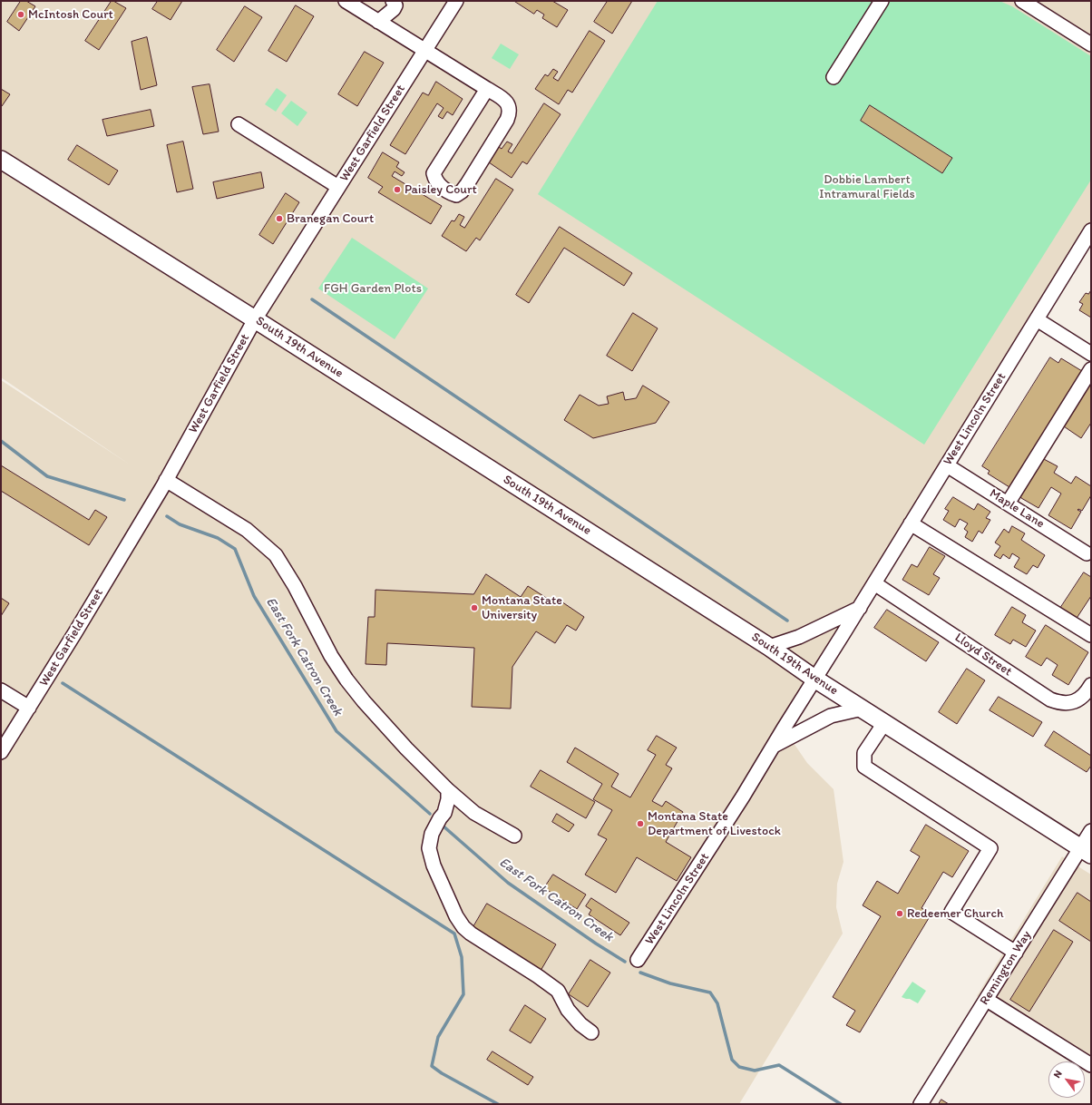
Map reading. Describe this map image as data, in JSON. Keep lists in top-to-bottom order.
{
  "streets": {
    "main road": ["South 19th Avenue"],
    "street": [
      "West Garfield Street",
      "West Lincoln Street",
      "Maple Lane",
      "Lloyd Street",
      "Remington Way"
    ]
  },
  "crossings": [
    ["West Garfield Street", "South 19th Avenue"],
    ["South 19th Avenue", "West Lincoln Street"],
    ["South 19th Avenue", "Remington Way"],
    ["West Lincoln Street", "Maple Lane"],
    ["West Lincoln Street", "Lloyd Street"]
  ],
  "water": ["East Fork Catron Creek"],
  "parks": ["Dobbie Lambert Intramural Fields", "FGH Garden Plots"],
  "places": [
    "McIntosh Court",
    "Paisley Court",
    "Branegan Court",
    "Montana State University",
    "Montana State Department of Livestock",
    "Redeemer Church"
  ],
  "north": "top left"
}
